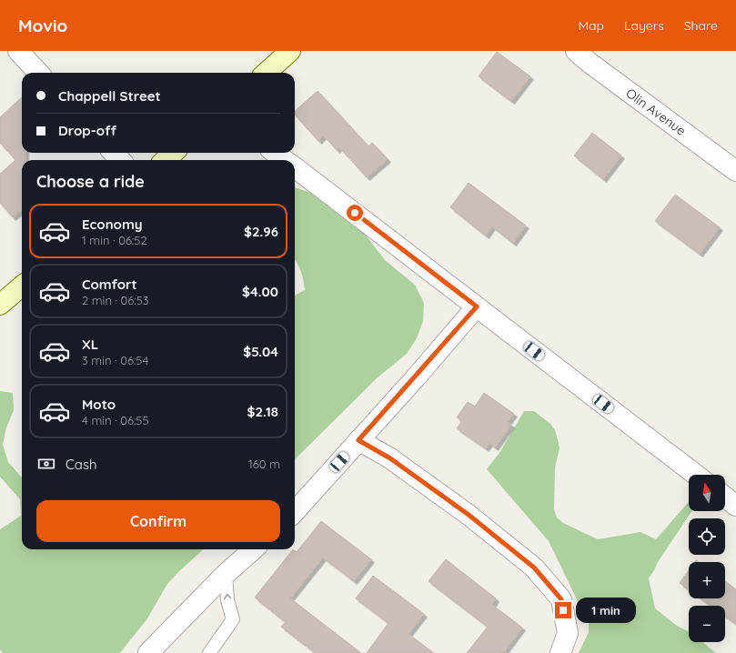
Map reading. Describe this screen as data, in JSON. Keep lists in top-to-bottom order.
{
  "streets": {
    "street": ["Olin Avenue"]
  },
  "north": "top",
  "page": {
    "header": "Movio",
    "nav": ["Map", "Layers", "Share"],
    "banner": ["Chappell Street", "Drop-off"],
    "heading": "Choose a ride",
    "list": [
      {
        "name": "Economy",
        "note": "1 min · 06:52",
        "value": "$2.96"
      },
      {
        "name": "Comfort",
        "note": "2 min · 06:53",
        "value": "$4.00"
      },
      {
        "name": "XL",
        "note": "3 min · 06:54",
        "value": "$5.04"
      },
      {
        "name": "Moto",
        "note": "4 min · 06:55",
        "value": "$2.18"
      }
    ],
    "pay": ["Cash", "160 m"],
    "map_buttons": ["+", "−"],
    "buttons": "Confirm",
    "bubble": "1 min"
  }
}
